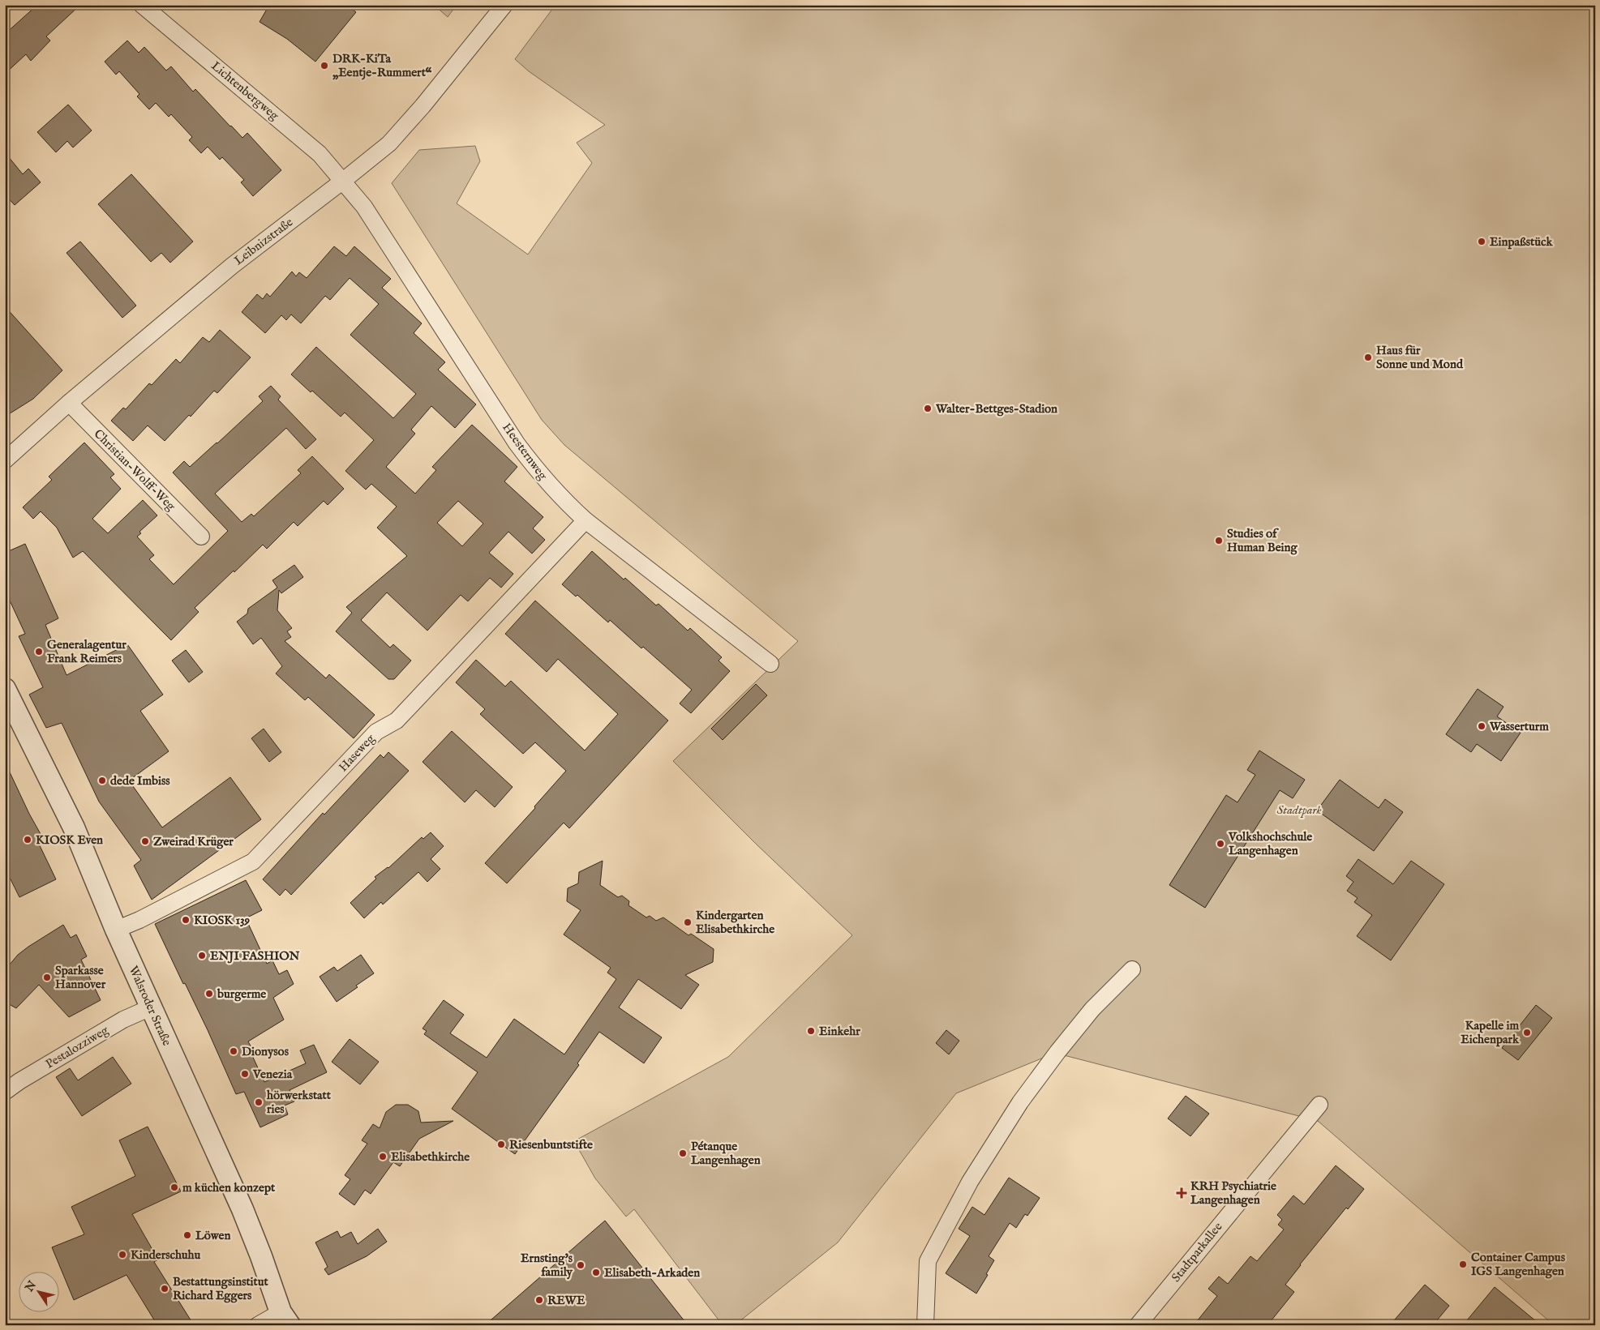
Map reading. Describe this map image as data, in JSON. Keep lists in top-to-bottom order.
{
  "streets": {
    "street": [
      "Lichtenbergweg",
      "Leibnizstraße",
      "Heesternweg",
      "Christian-Wolff-Weg",
      "Haseweg",
      "Walsroder Straße",
      "Pestalozziweg",
      "Stadtparkallee"
    ]
  },
  "crossings": [
    ["Lichtenbergweg", "Leibnizstraße"],
    ["Lichtenbergweg", "Heesternweg"],
    ["Leibnizstraße", "Heesternweg"],
    ["Leibnizstraße", "Christian-Wolff-Weg"],
    ["Heesternweg", "Haseweg"],
    ["Haseweg", "Walsroder Straße"],
    ["Walsroder Straße", "Pestalozziweg"]
  ],
  "parks": ["Stadtpark"],
  "places": {
    "other": [
      "DRK-KiTa „Eentje-Rummert“",
      "Einpaßstück",
      "Haus für Sonne und Mond",
      "Walter-Bettges-Stadion",
      "Studies of Human Being",
      "Generalagentur Frank Reimers",
      "Wasserturm",
      "dede Imbiss",
      "KIOSK Even",
      "Zweirad Krüger",
      "Volkshochschule Langenhagen",
      "KIOSK 139",
      "Kindergarten Elisabethkirche",
      "ENJI FASHION",
      "Sparkasse Hannover",
      "burgerme",
      "Einkehr",
      "Kapelle im Eichenpark",
      "Dionysos",
      "Venezia",
      "hörwerkstatt ries",
      "Riesenbuntstifte",
      "Pétanque Langenhagen",
      "Elisabethkirche",
      "m küchen konzept",
      "Löwen",
      "Kinderschuhu",
      "Container Campus IGS Langenhagen",
      "Ernsting's family",
      "Elisabeth-Arkaden",
      "Bestattungsinstitut Richard Eggers",
      "REWE"
    ],
    "health": ["KRH Psychiatrie Langenhagen"]
  },
  "north": "top left"
}
